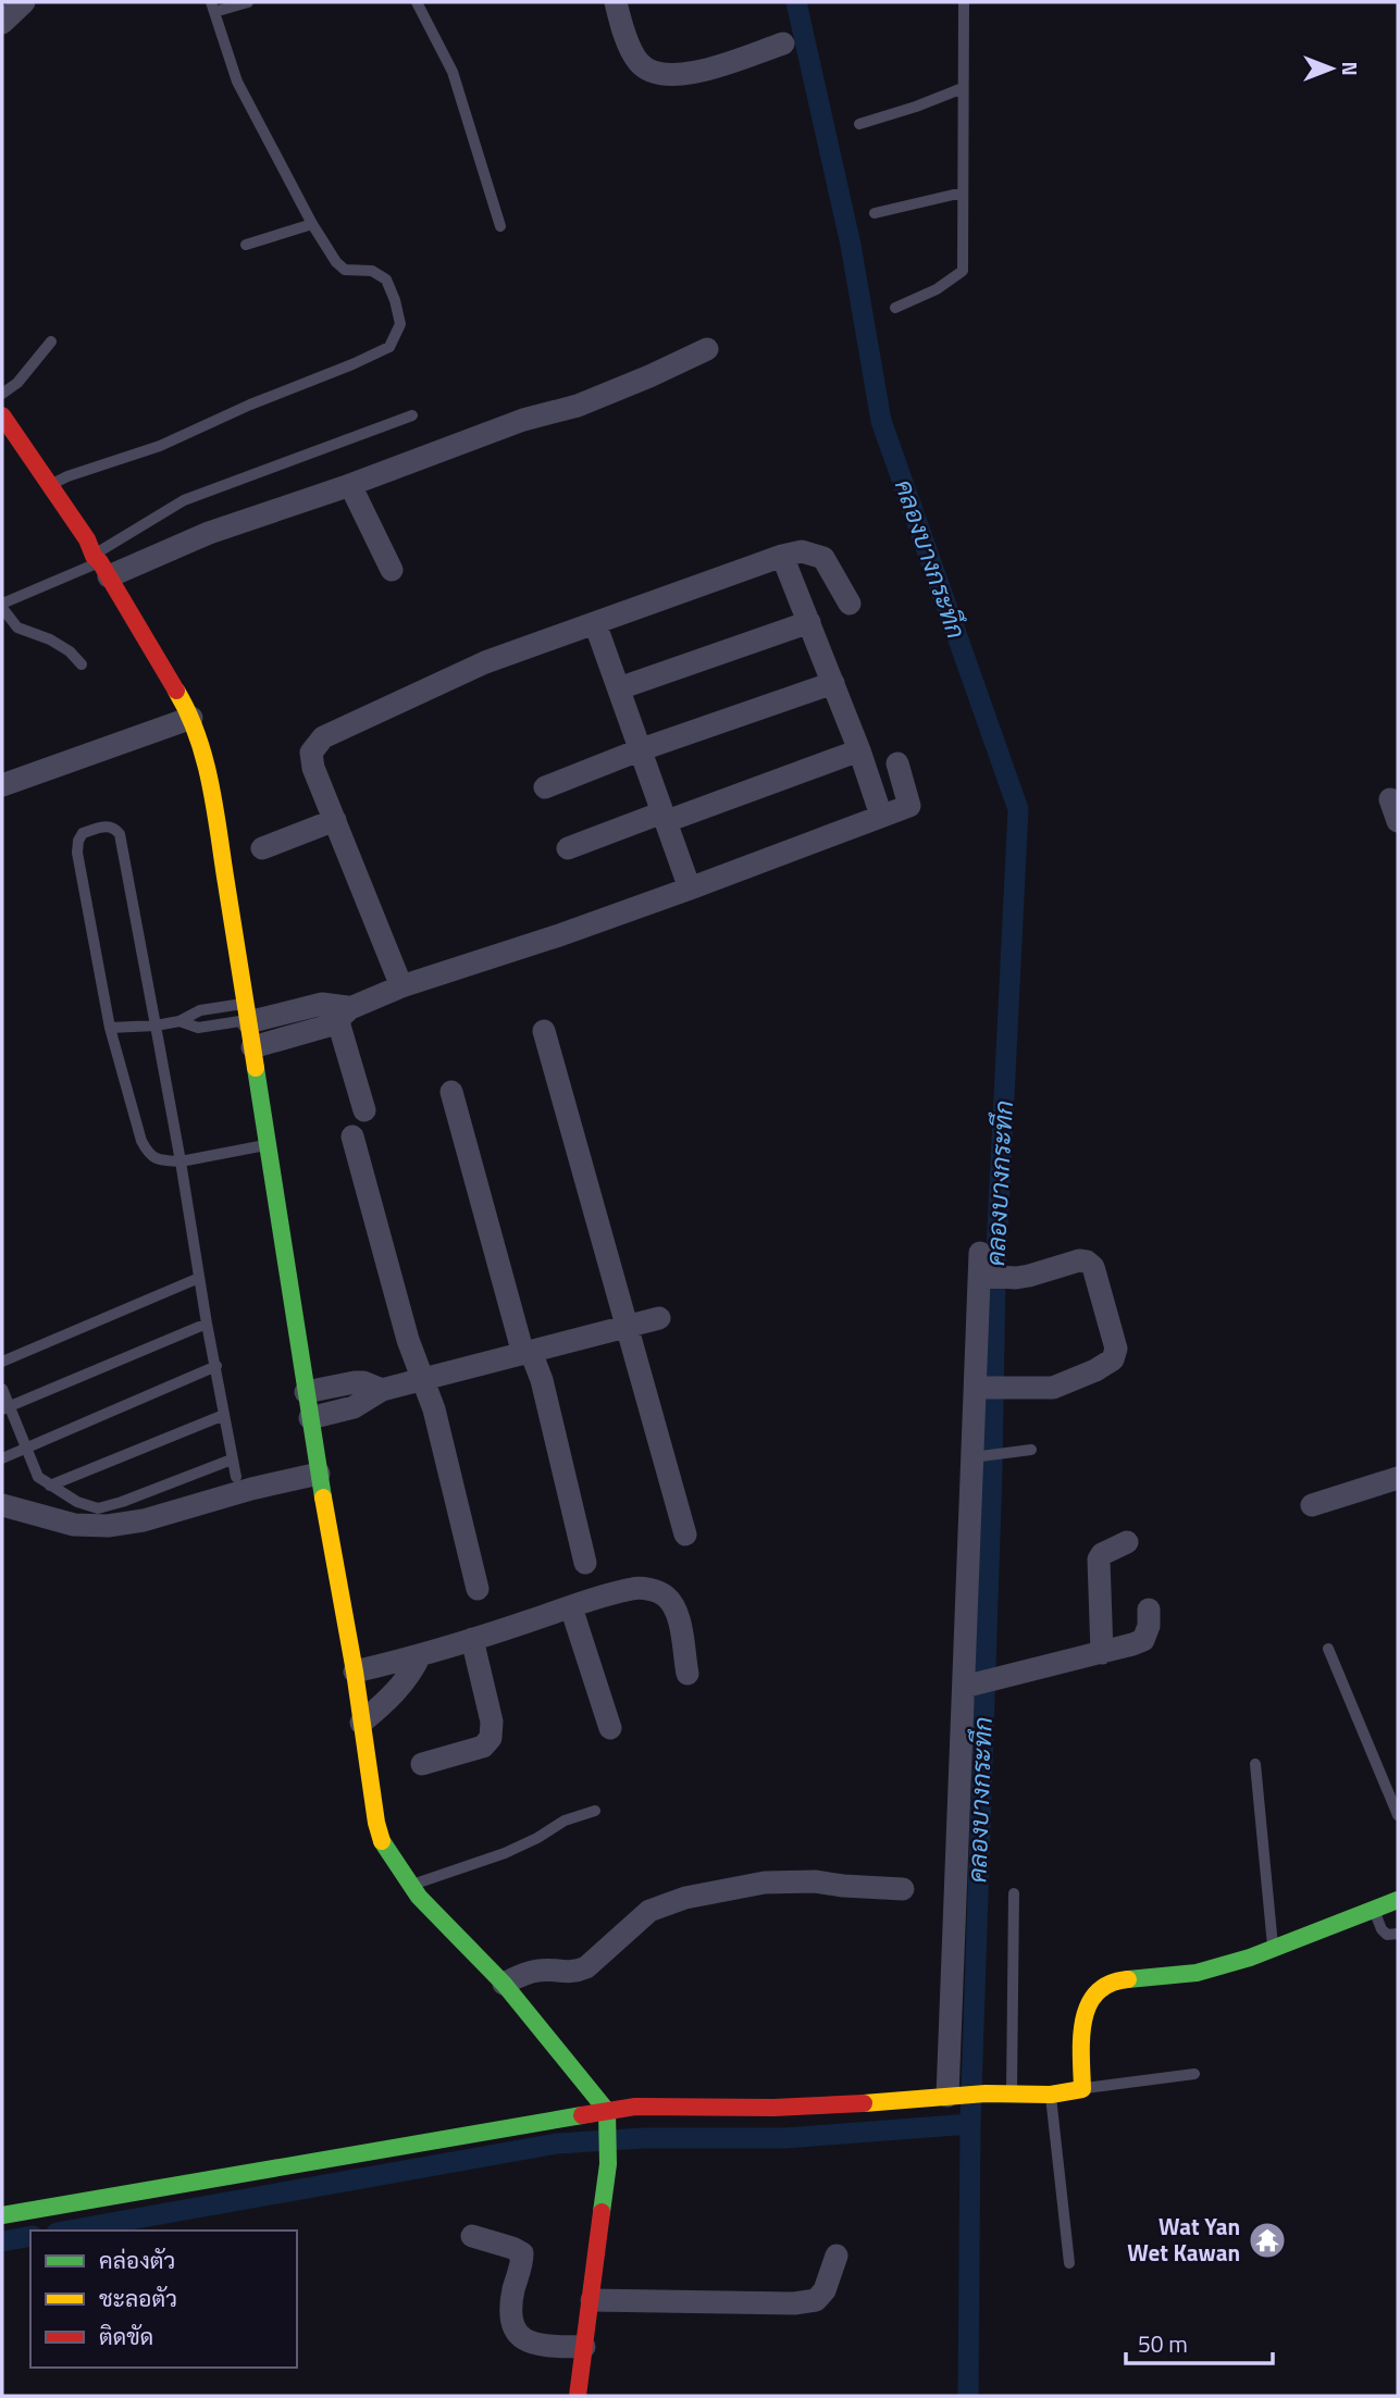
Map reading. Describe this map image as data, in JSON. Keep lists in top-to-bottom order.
{
  "water": ["คลองบางกระทึก"],
  "places": {
    "temple": ["Wat Yan Wet Kawan"]
  },
  "legend": ["คล่องตัว", "ชะลอตัว", "ติดขัด"],
  "scale_bar": "50 m",
  "north": "right"
}
